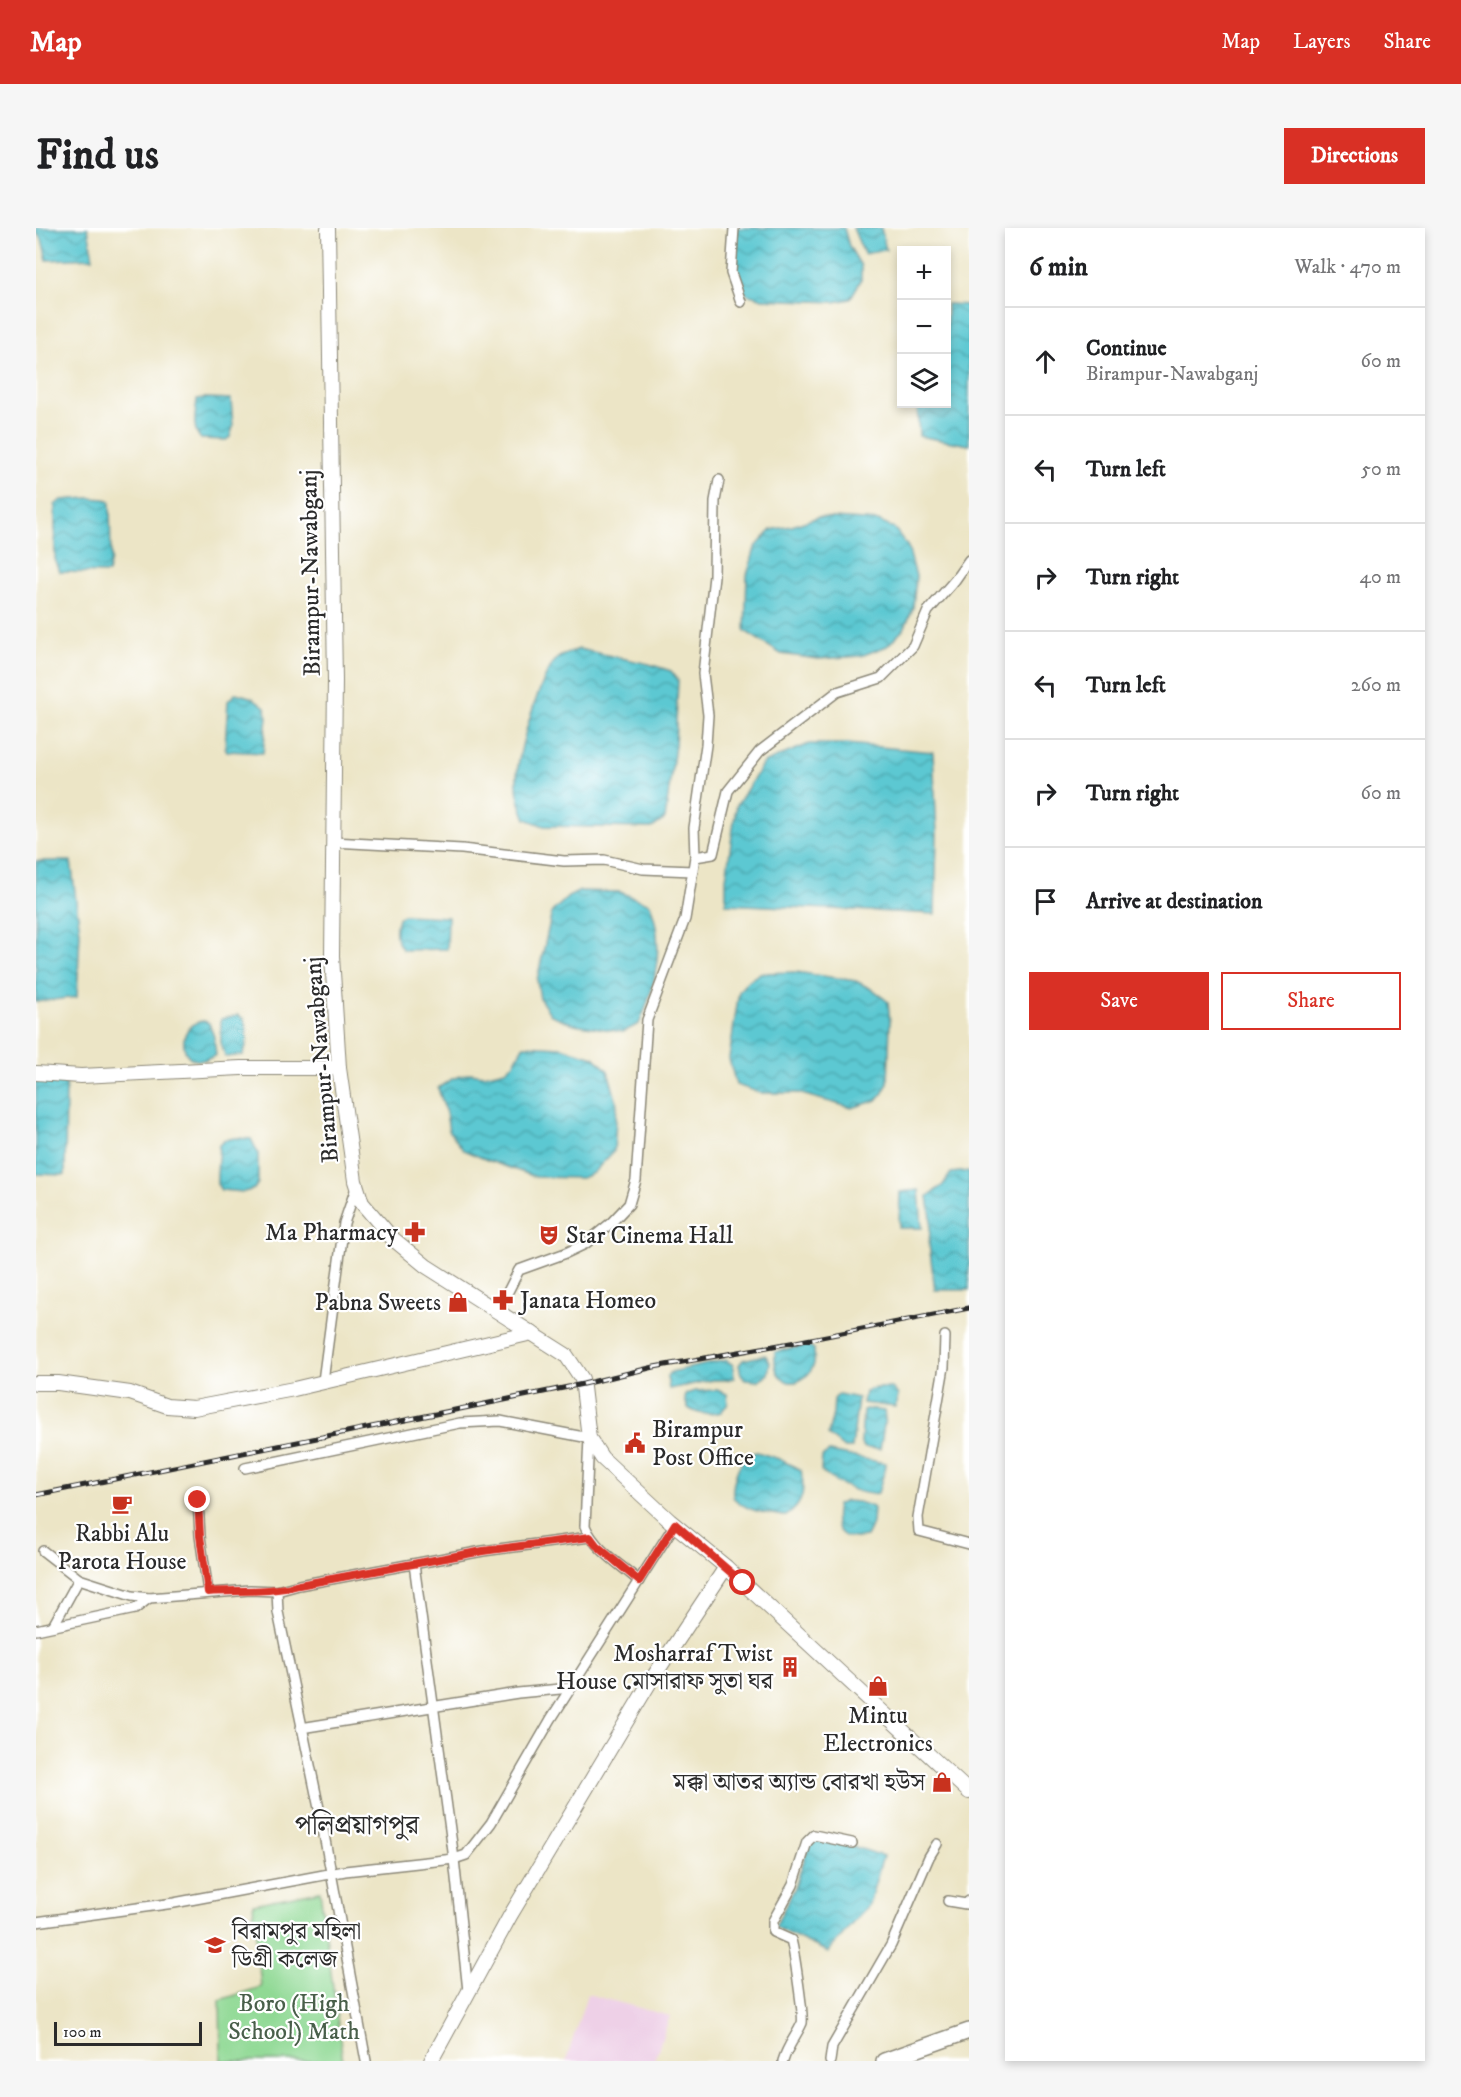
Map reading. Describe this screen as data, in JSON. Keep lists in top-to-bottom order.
{
  "streets": {
    "main road": ["Birampur-Nawabganj"]
  },
  "districts": ["পলিপ্রয়াগপুর"],
  "parks": ["Boro (High School) Math"],
  "places": {
    "pharmacy": ["Ma Pharmacy", "Janata Homeo"],
    "theatre": ["Star Cinema Hall"],
    "shop": ["Pabna Sweets", "Mintu Electronics", "মক্কা আতর অ্যান্ড বোরখা হউস"],
    "public building": ["Birampur Post Office"],
    "cafe": ["Rabbi Alu Parota House"],
    "building": ["Mosharraf Twist House মোসারাফ সুতা ঘর"],
    "school or university": ["বিরামপুর মহিলা ডিগ্রী কলেজ"]
  },
  "scale_bar": "100 m",
  "page": {
    "header": "Map",
    "nav": ["Map", "Layers", "Share"],
    "buttons": [
      "Directions",
      ["Save", "Share"]
    ],
    "title": "Find us",
    "heading": ["6 min", "Walk · 470 m"],
    "map_buttons": ["+", "−"],
    "list": [
      ["Continue", "Birampur-Nawabganj", "60 m"],
      ["Turn left", "50 m"],
      ["Turn right", "40 m"],
      ["Turn left", "260 m"],
      ["Turn right", "60 m"],
      "Arrive at destination"
    ],
    "scale": "100 m"
  }
}
